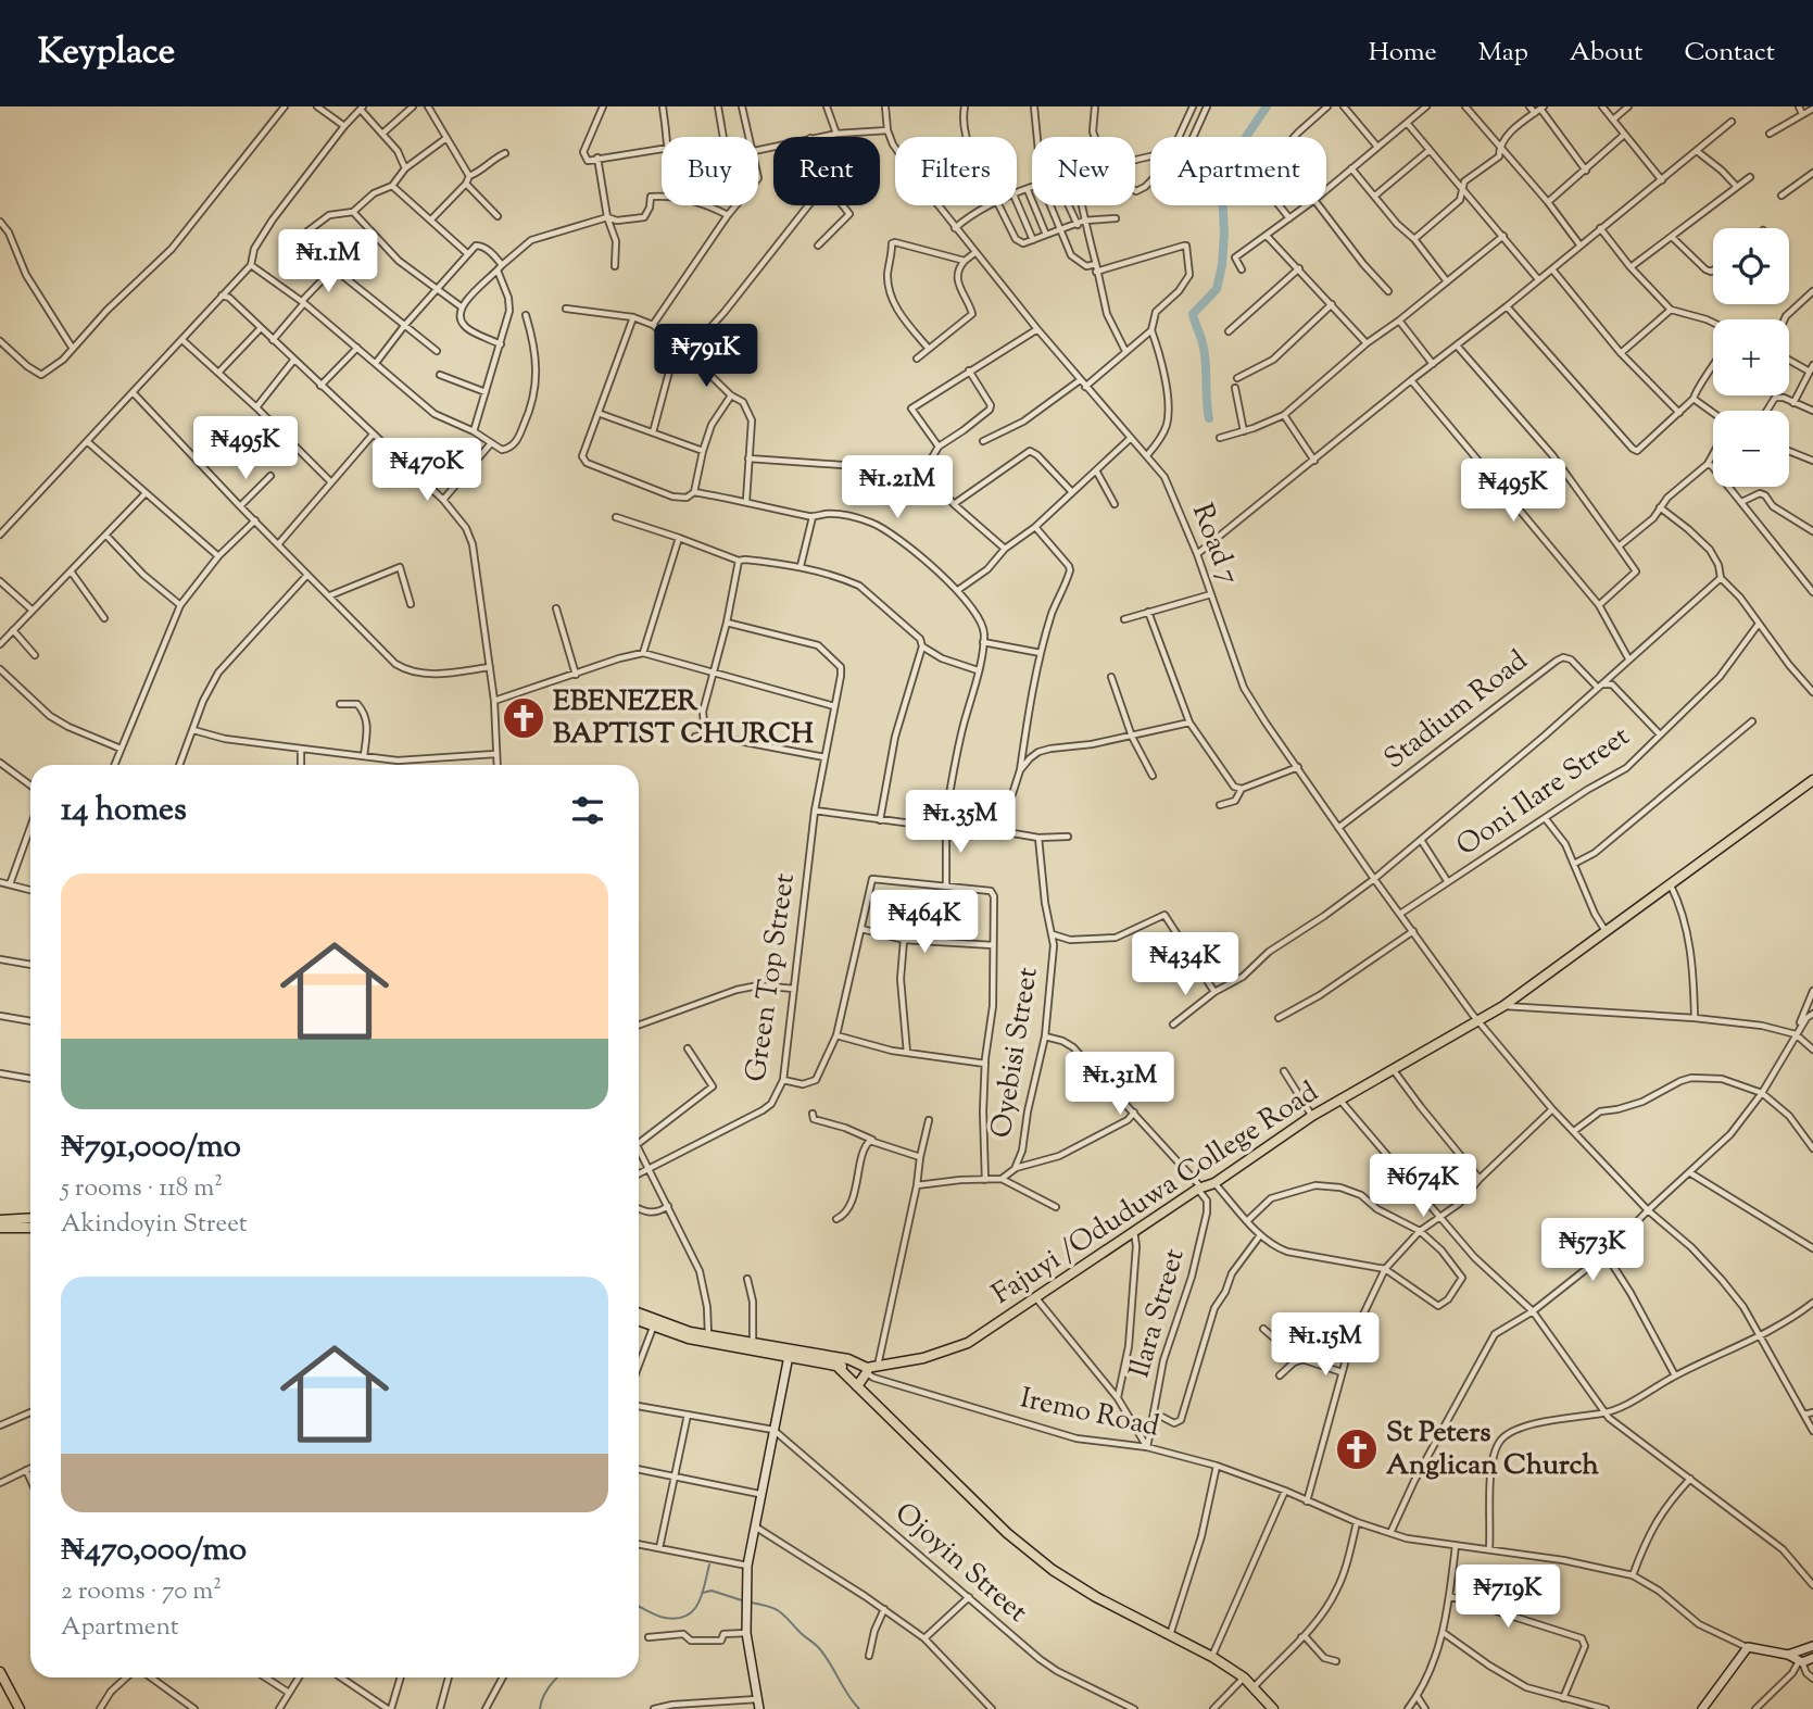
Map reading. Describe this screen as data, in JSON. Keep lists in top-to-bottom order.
{
  "streets": {
    "main road": ["Fajuyi /Oduduwa College Road"],
    "street": [
      "Road 7",
      "Stadium Road",
      "Ooni Ilare Street",
      "Green Top Street",
      "Oyebisi Street",
      "Ilara Street",
      "Iremo Road",
      "Ojoyin Street"
    ]
  },
  "crossings": [
    ["Road 7", "Stadium Road"],
    ["Road 7", "Ooni Ilare Street"],
    ["Road 7", "Fajuyi /Oduduwa College Road"],
    ["Fajuyi /Oduduwa College Road", "Ilara Street"],
    ["Fajuyi /Oduduwa College Road", "Iremo Road"],
    ["Ilara Street", "Iremo Road"]
  ],
  "places": {
    "church": ["EBENEZER BAPTIST CHURCH", "St Peters Anglican Church"]
  },
  "page": {
    "header": "Keyplace",
    "nav": [
      "Home",
      "Map",
      "About",
      "Contact"
    ],
    "chip": [
      "Buy",
      "Rent",
      "Filters",
      "New",
      "Apartment"
    ],
    "map_buttons": ["+", "−"],
    "price": [
      "₦1.1M",
      "₦791K",
      "₦495K",
      "₦470K",
      "₦1.21M",
      "₦495K",
      "₦1.35M",
      "₦464K",
      "₦434K",
      "₦1.31M",
      "₦674K",
      "₦573K",
      "₦1.15M",
      "₦719K"
    ],
    "heading": "14 homes",
    "list": [
      {
        "name": "₦791,000/mo",
        "note": "5 rooms · 118 m² · Akindoyin Street"
      },
      {
        "name": "₦470,000/mo",
        "note": "2 rooms · 70 m² · Apartment"
      }
    ]
  }
}
